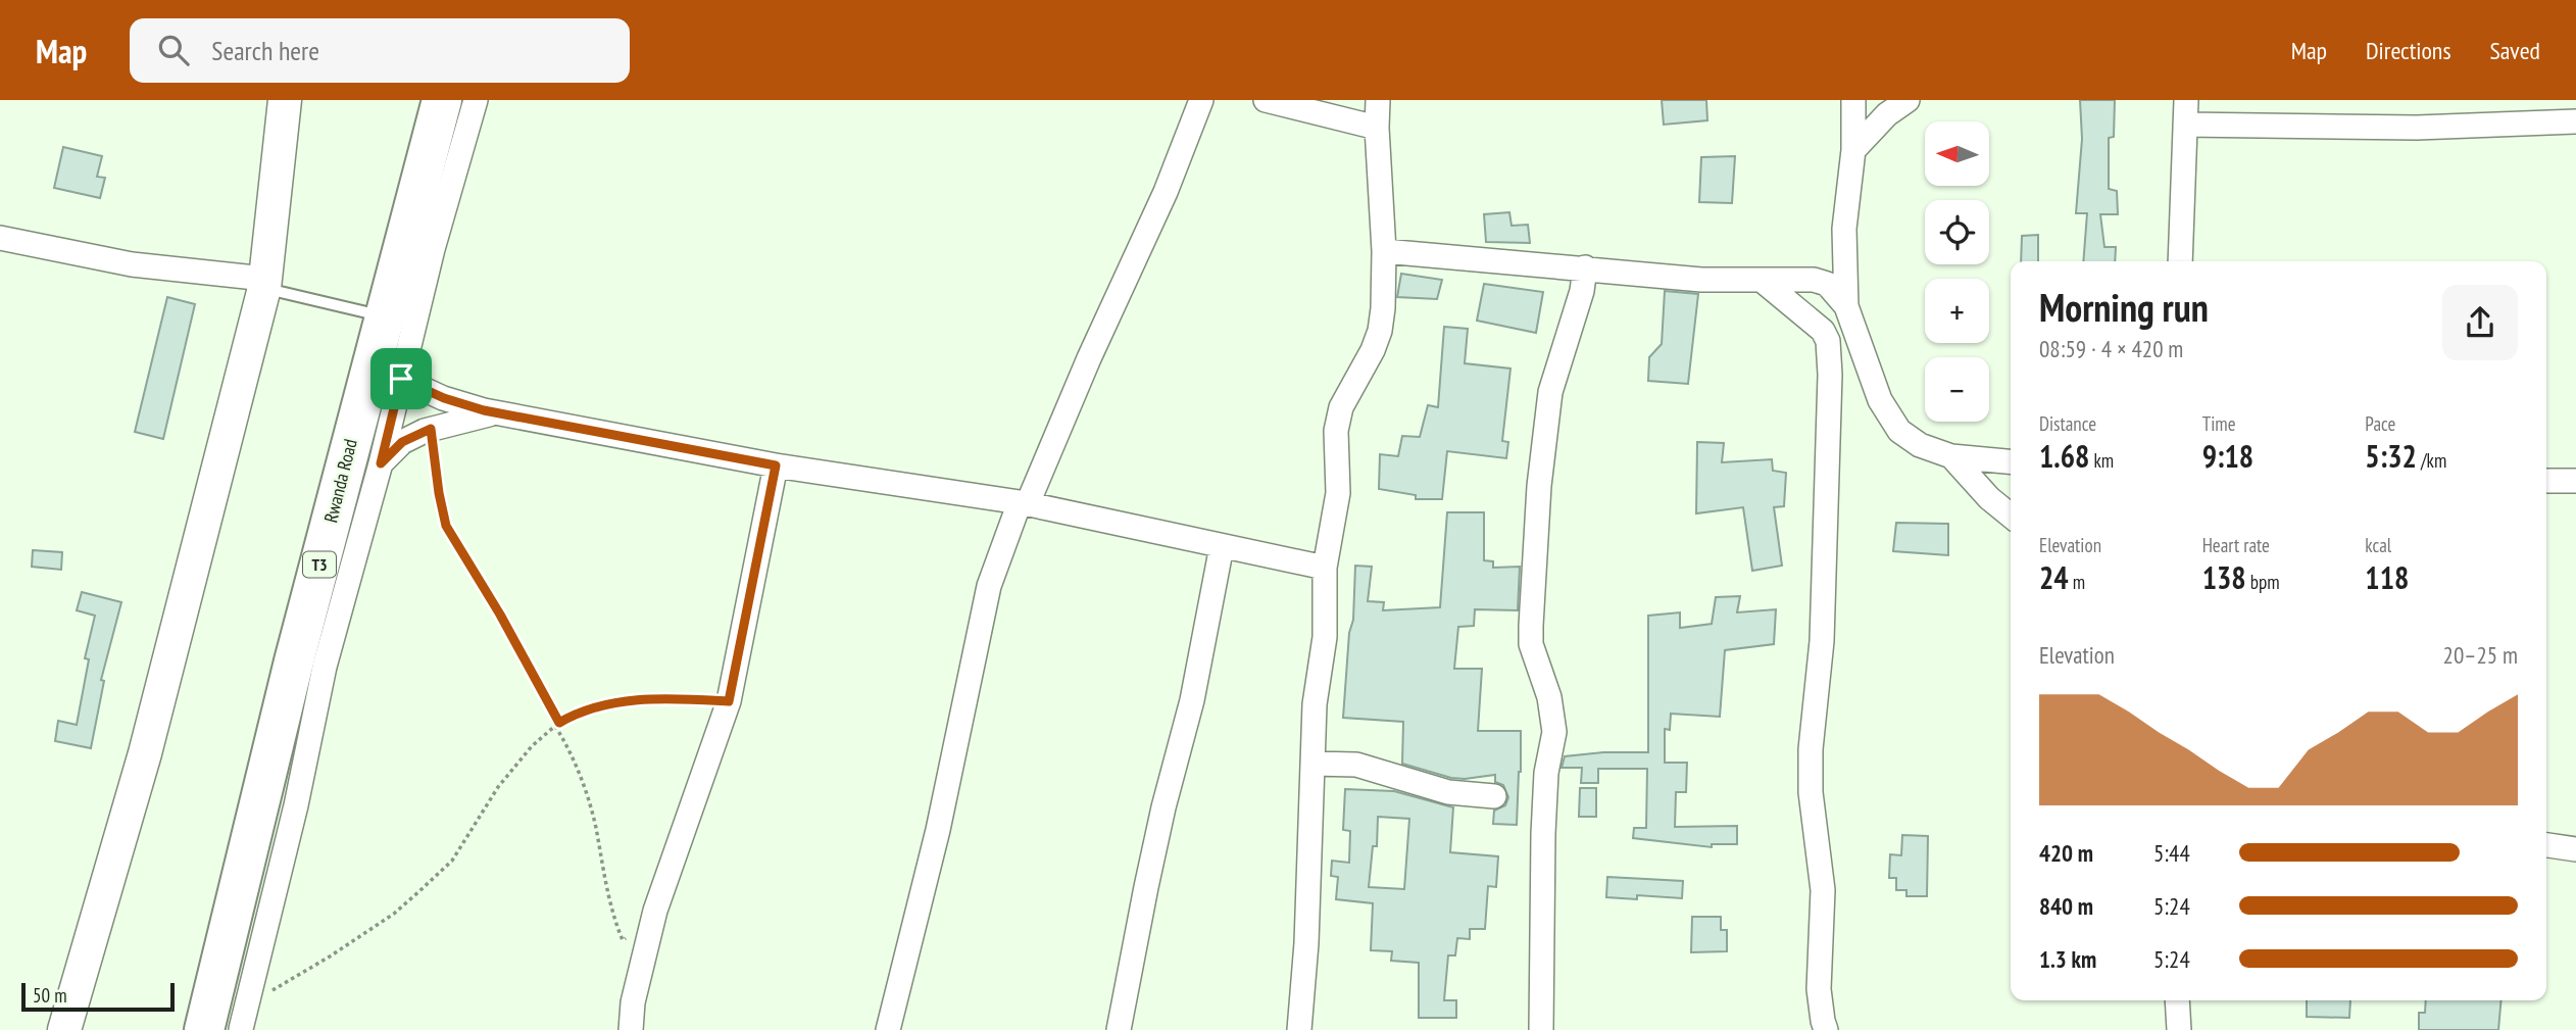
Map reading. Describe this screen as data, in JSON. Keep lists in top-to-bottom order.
{
  "streets": {
    "highway": ["Rwanda Road", "T3"]
  },
  "scale_bar": "50 m",
  "north": "left",
  "page": {
    "header": "Map",
    "search": "Search here",
    "nav": ["Map", "Directions", "Saved"],
    "map_buttons": ["+", "−"],
    "heading": ["Morning run", "08:59 · 4 × 420 m"],
    "stats": [
      ["Distance", "1.68 km"],
      ["Time", "9:18"],
      ["Pace", "5:32 /km"],
      ["Elevation", "24 m"],
      ["Heart rate", "138 bpm"],
      ["kcal", "118"]
    ],
    "chart": ["Elevation", "20–25 m"],
    "list": [
      {
        "name": "420 m",
        "note": "5:44"
      },
      {
        "name": "840 m",
        "note": "5:24"
      },
      {
        "name": "1.3 km",
        "note": "5:24"
      }
    ],
    "scale": "50 m"
  }
}
